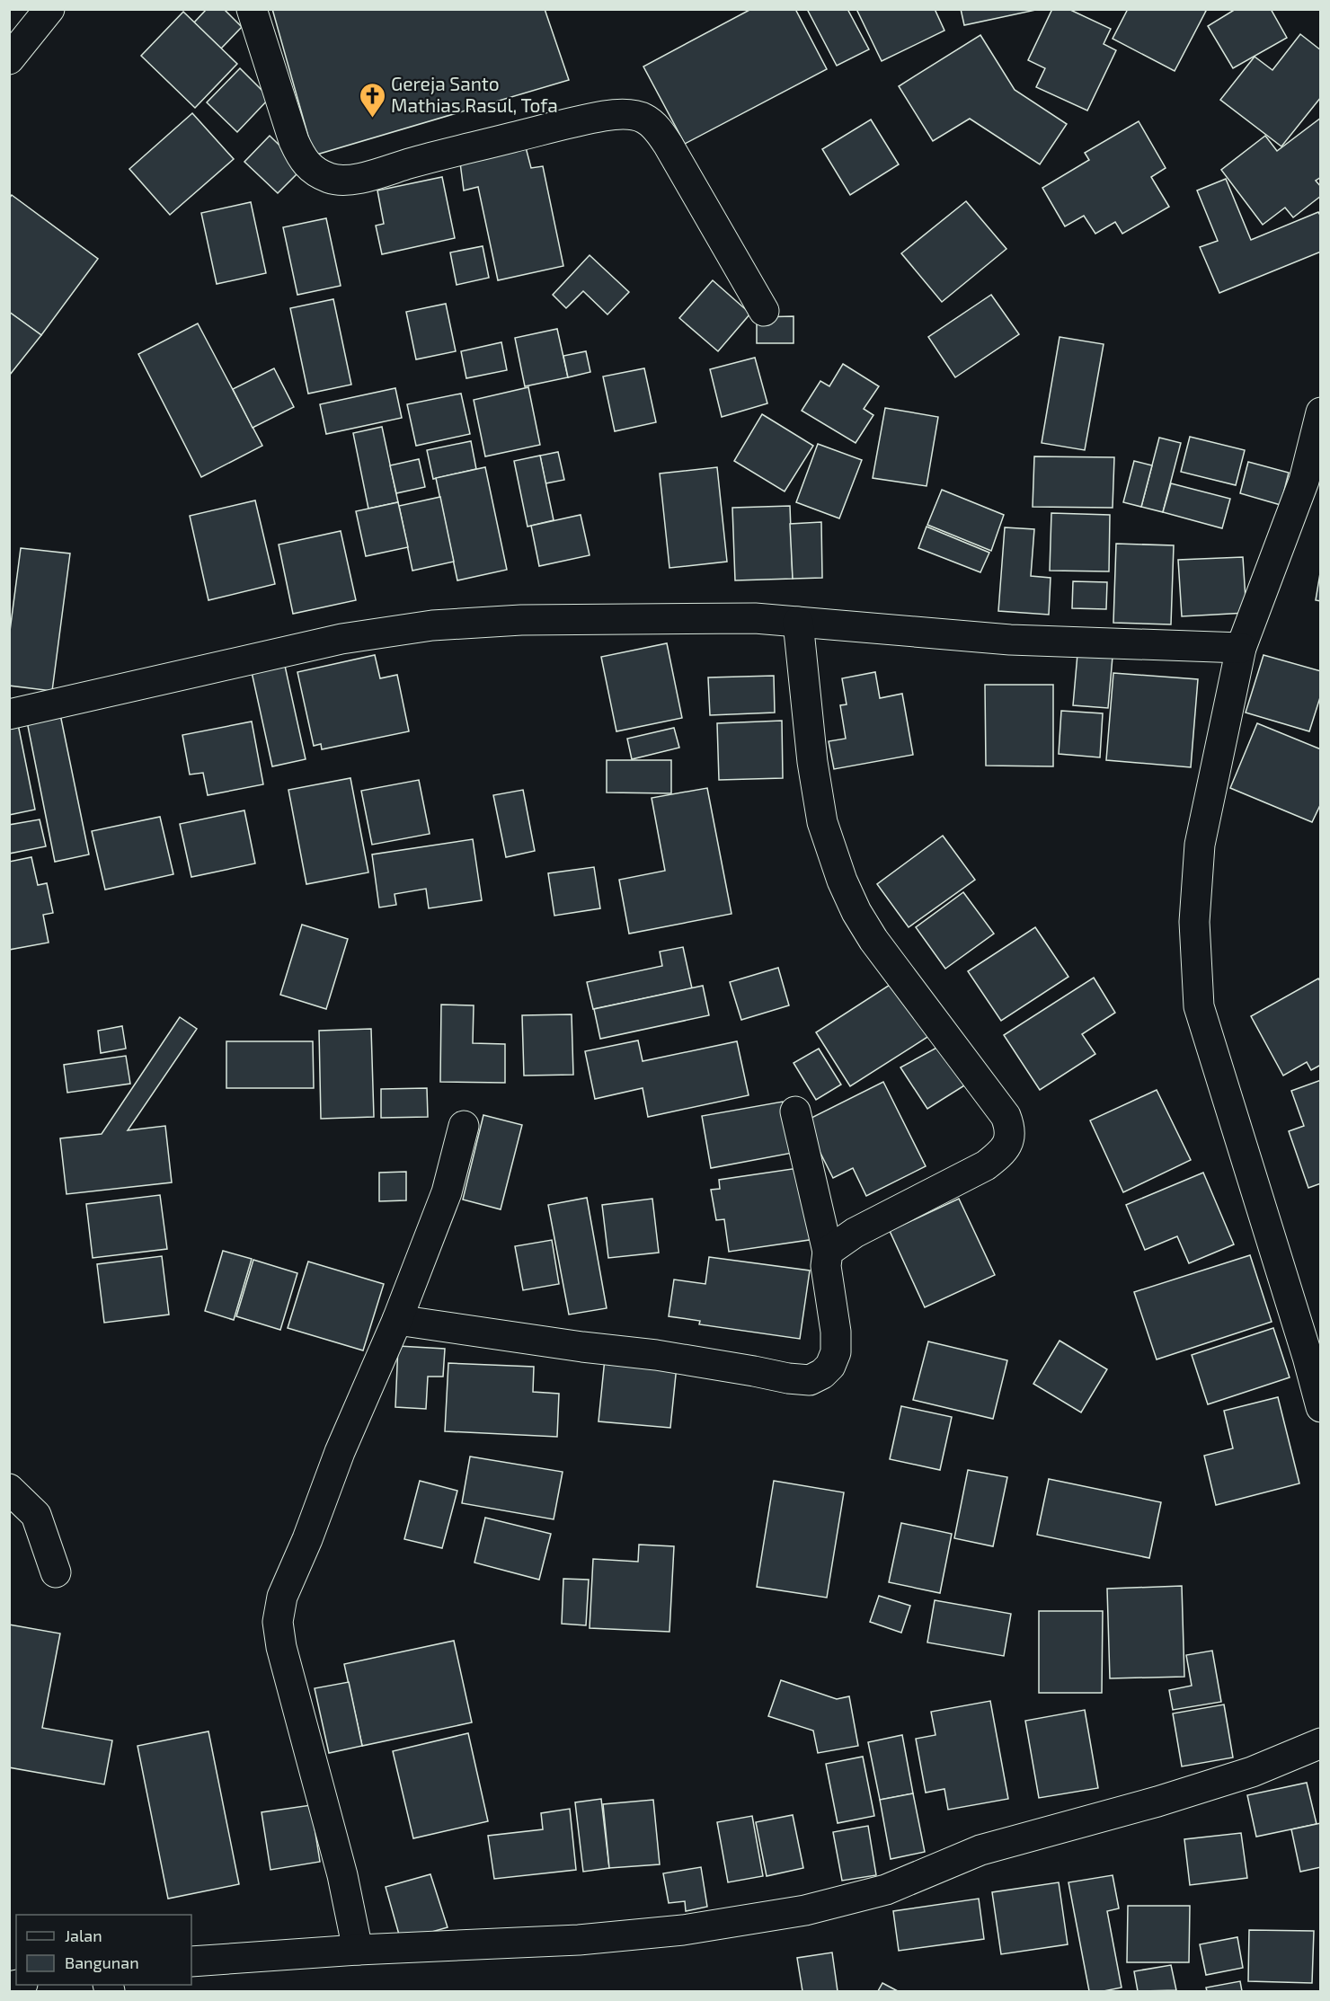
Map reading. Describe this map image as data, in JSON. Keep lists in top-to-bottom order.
{
  "places": {
    "church": ["Gereja Santo Mathias Rasul, Tofa"]
  },
  "legend": ["Jalan", "Bangunan"]
}
